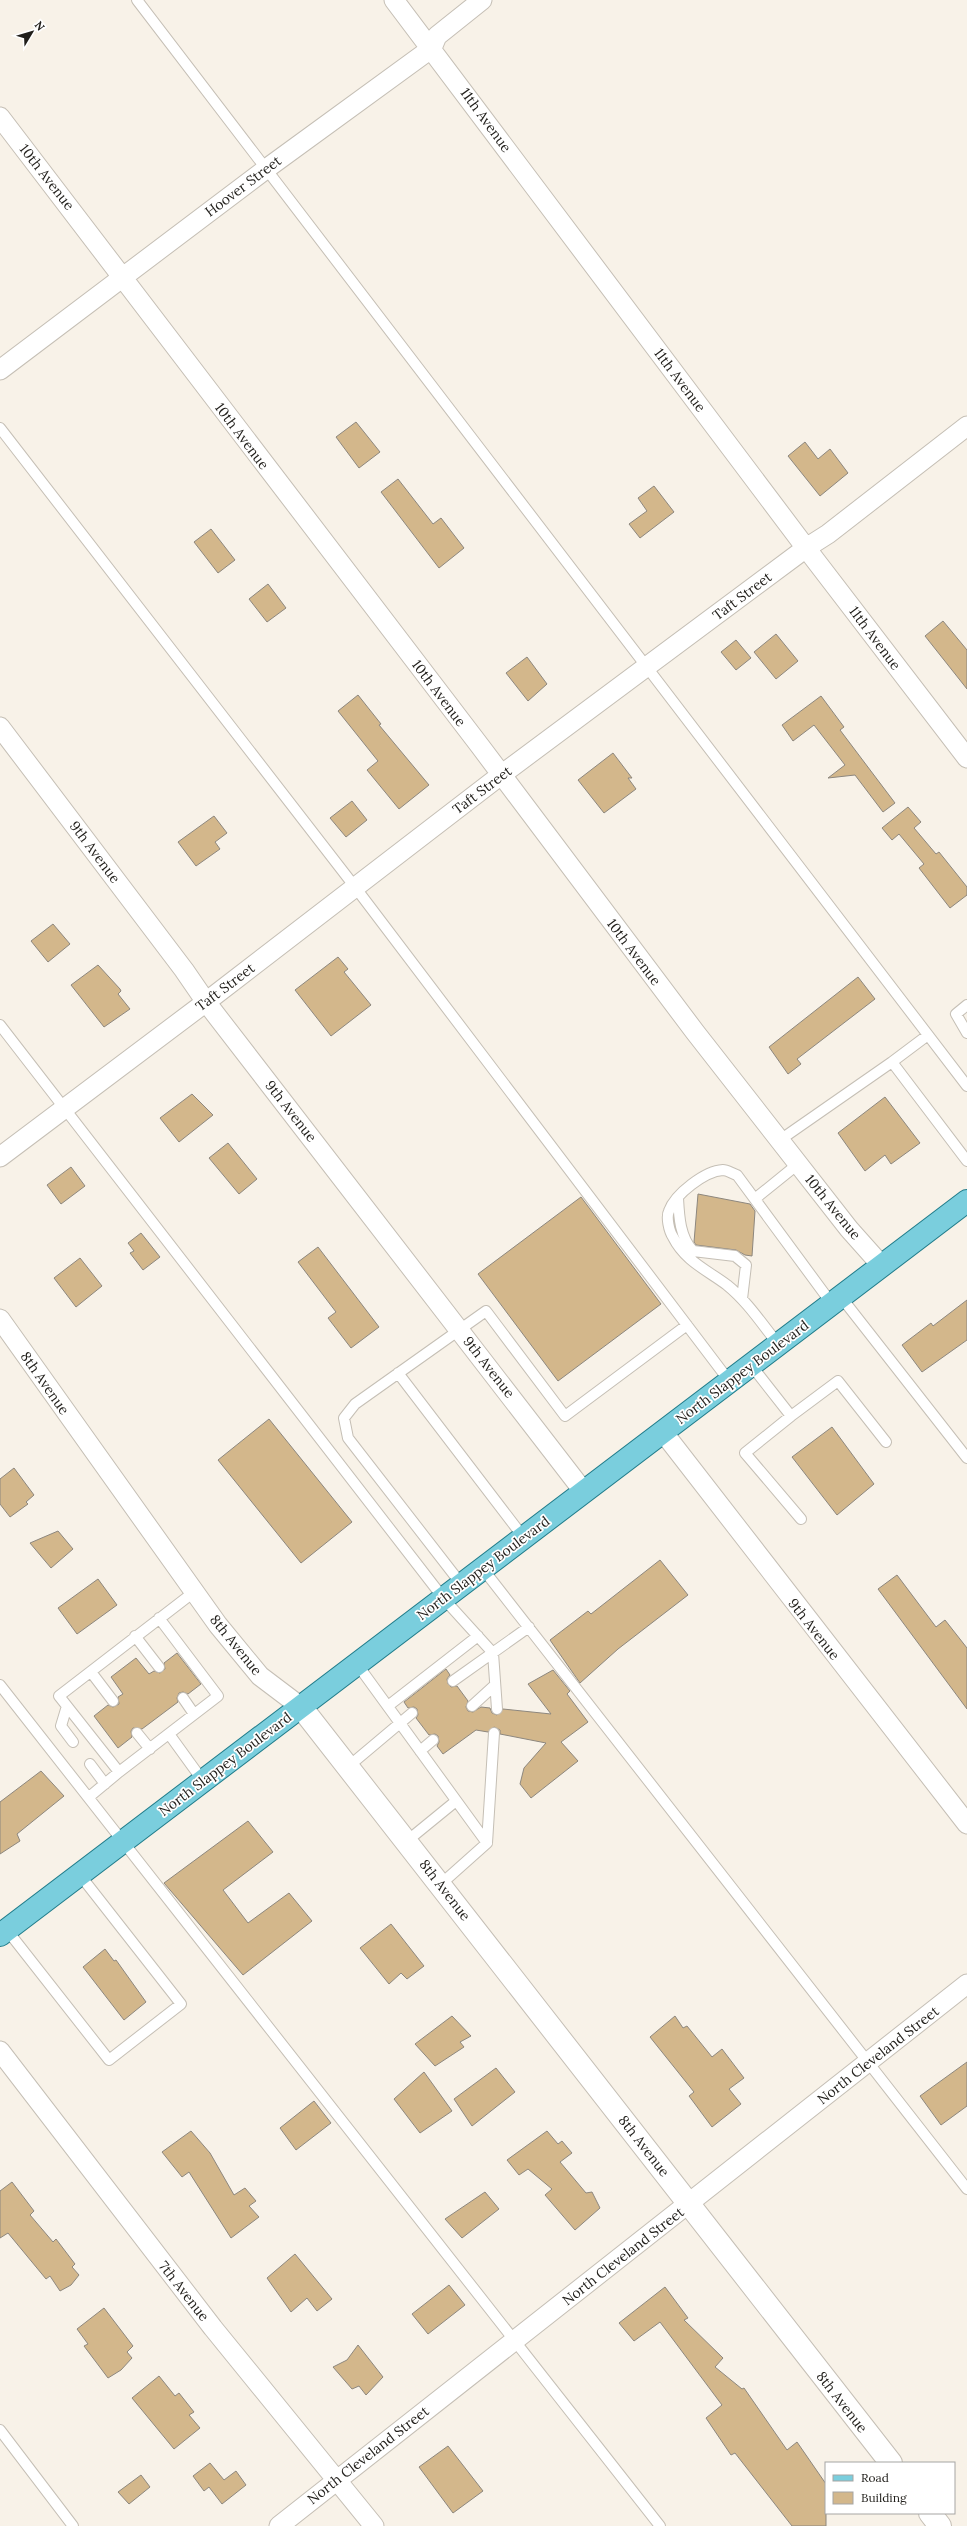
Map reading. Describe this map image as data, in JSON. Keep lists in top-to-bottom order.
{
  "streets": {
    "main road": ["North Slappey Boulevard"],
    "street": [
      "11th Avenue",
      "10th Avenue",
      "Hoover Street",
      "Taft Street",
      "9th Avenue",
      "8th Avenue",
      "North Cleveland Street",
      "7th Avenue"
    ]
  },
  "crossings": [
    ["11th Avenue", "Hoover Street"],
    ["11th Avenue", "Taft Street"],
    ["10th Avenue", "Hoover Street"],
    ["10th Avenue", "Taft Street"],
    ["10th Avenue", "North Slappey Boulevard"],
    ["Taft Street", "9th Avenue"],
    ["9th Avenue", "North Slappey Boulevard"],
    ["North Slappey Boulevard", "8th Avenue"],
    ["8th Avenue", "North Cleveland Street"],
    ["North Cleveland Street", "7th Avenue"]
  ],
  "legend": ["Road", "Building"],
  "north": "top right"
}
